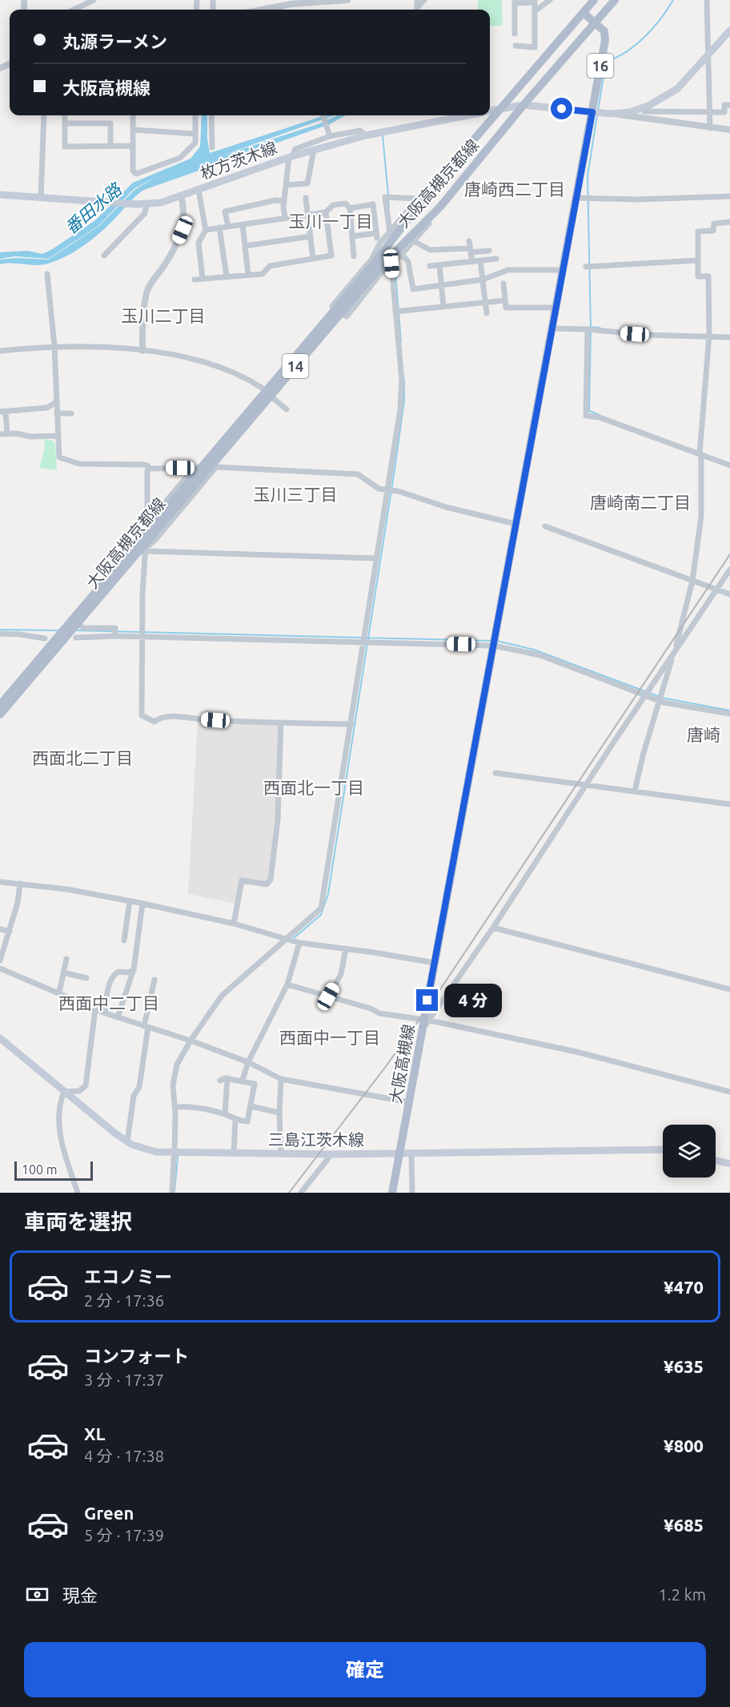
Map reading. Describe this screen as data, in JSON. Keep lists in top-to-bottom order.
{
  "streets": {
    "main road": [
      "16",
      "枚方茨木線",
      "大阪高槻京都線",
      "14",
      "大阪高槻線",
      "三島江茨木線"
    ]
  },
  "crossings": [
    ["枚方茨木線", "大阪高槻京都線"],
    ["枚方茨木線", "大阪高槻線"],
    ["大阪高槻京都線", "大阪高槻線"],
    ["大阪高槻線", "三島江茨木線"]
  ],
  "districts": [
    "唐崎西二丁目",
    "玉川一丁目",
    "玉川二丁目",
    "玉川三丁目",
    "唐崎南二丁目",
    "唐崎",
    "西面北二丁目",
    "西面北一丁目",
    "西面中二丁目",
    "西面中一丁目"
  ],
  "water": ["番田水路"],
  "scale_bar": "100 m",
  "page": {
    "banner": ["丸源ラーメン", "大阪高槻線"],
    "bubble": "4 分",
    "scale": "100 m",
    "heading": "車両を選択",
    "list": [
      {
        "name": "エコノミー",
        "note": "2 分 · 17:36",
        "value": "¥470"
      },
      {
        "name": "コンフォート",
        "note": "3 分 · 17:37",
        "value": "¥635"
      },
      {
        "name": "XL",
        "note": "4 分 · 17:38",
        "value": "¥800"
      },
      {
        "name": "Green",
        "note": "5 分 · 17:39",
        "value": "¥685"
      }
    ],
    "pay": ["現金", "1.2 km"],
    "buttons": "確定"
  }
}
